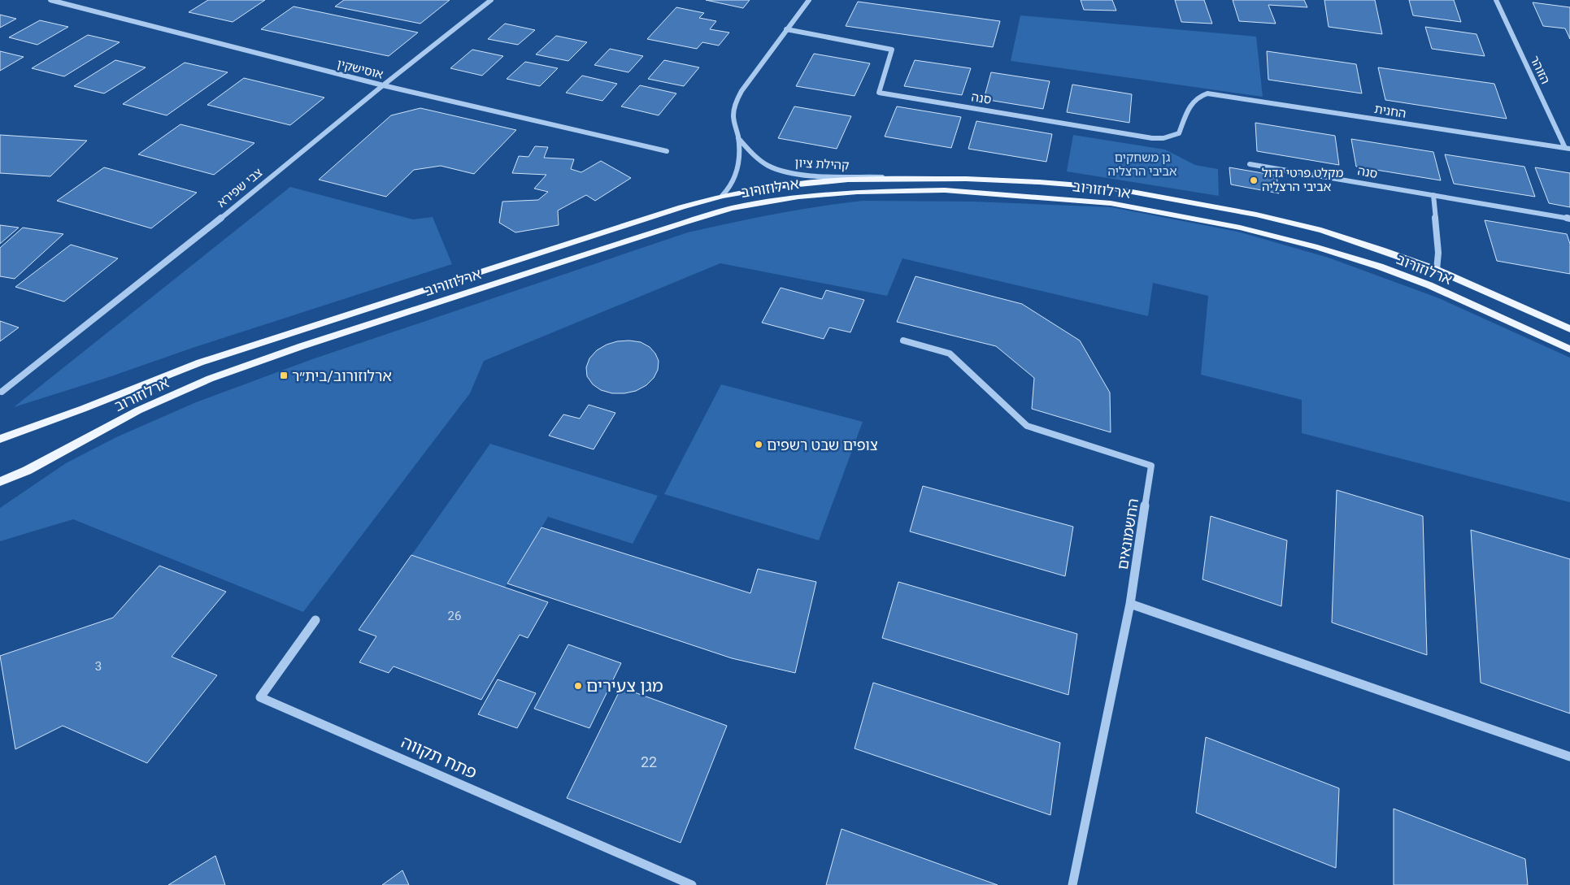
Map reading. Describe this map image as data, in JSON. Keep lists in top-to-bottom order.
{
  "streets": {
    "main road": ["ארלוזורוב"],
    "street": [
      "אוסישקין",
      "הזוהר",
      "סנה",
      "החנית",
      "קהילת ציון",
      "צבי שפירא",
      "החשמונאים",
      "פתח תקווה"
    ]
  },
  "crossings": [
    ["אוסישקין", "צבי שפירא"],
    ["הזוהר", "החנית"],
    ["סנה", "החנית"],
    ["קהילת ציון", "ארלוזורוב"]
  ],
  "parks": ["גן משחקים אביבי הרצליה"],
  "places": {
    "other": ["מקלט פרטי גדול אביבי הרצליה", "צופים שבט רשפים", "מגן צעירים"],
    "transit": ["ארלוזורוב/בית״ר"]
  },
  "house_numbers": ["26", "3", "22"]
}
